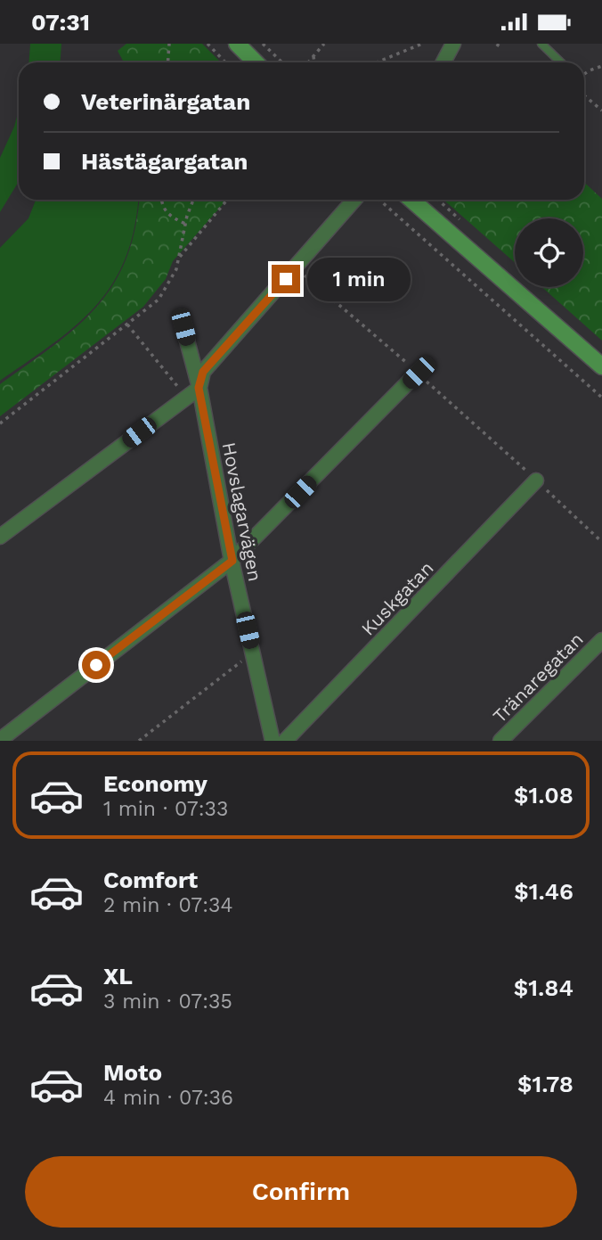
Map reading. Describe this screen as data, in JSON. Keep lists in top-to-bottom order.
{
  "streets": {
    "street": ["Hovslagarvägen", "Kuskgatan", "Tränaregatan"]
  },
  "page": {
    "status": "07:31",
    "banner": ["Veterinärgatan", "Hästägargatan"],
    "bubble": "1 min",
    "list": [
      {
        "name": "Economy",
        "note": "1 min · 07:33",
        "value": "$1.08"
      },
      {
        "name": "Comfort",
        "note": "2 min · 07:34",
        "value": "$1.46"
      },
      {
        "name": "XL",
        "note": "3 min · 07:35",
        "value": "$1.84"
      },
      {
        "name": "Moto",
        "note": "4 min · 07:36",
        "value": "$1.78"
      }
    ],
    "buttons": "Confirm"
  }
}
